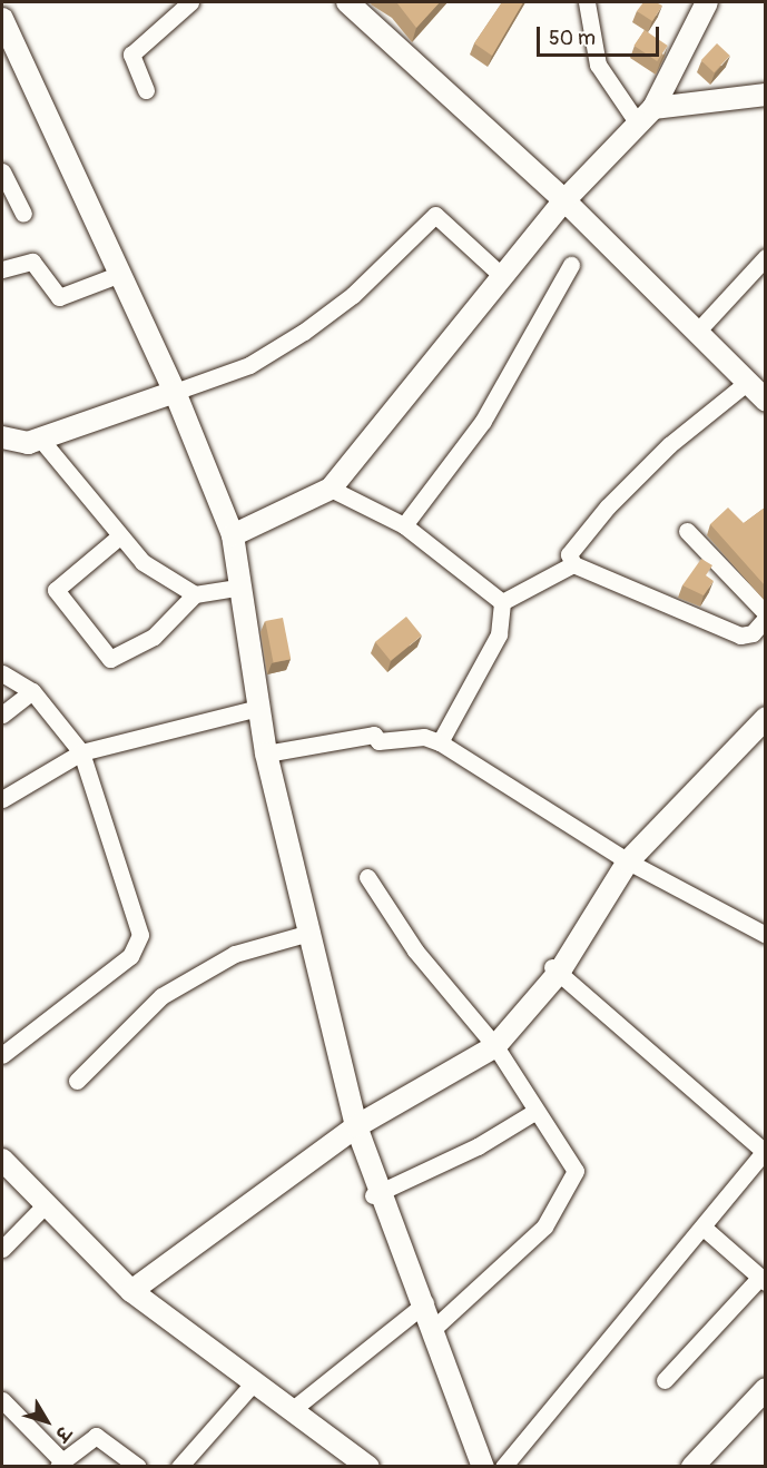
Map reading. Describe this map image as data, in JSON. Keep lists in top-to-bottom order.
{
  "scale_bar": "50 m",
  "north": "bottom right"
}
